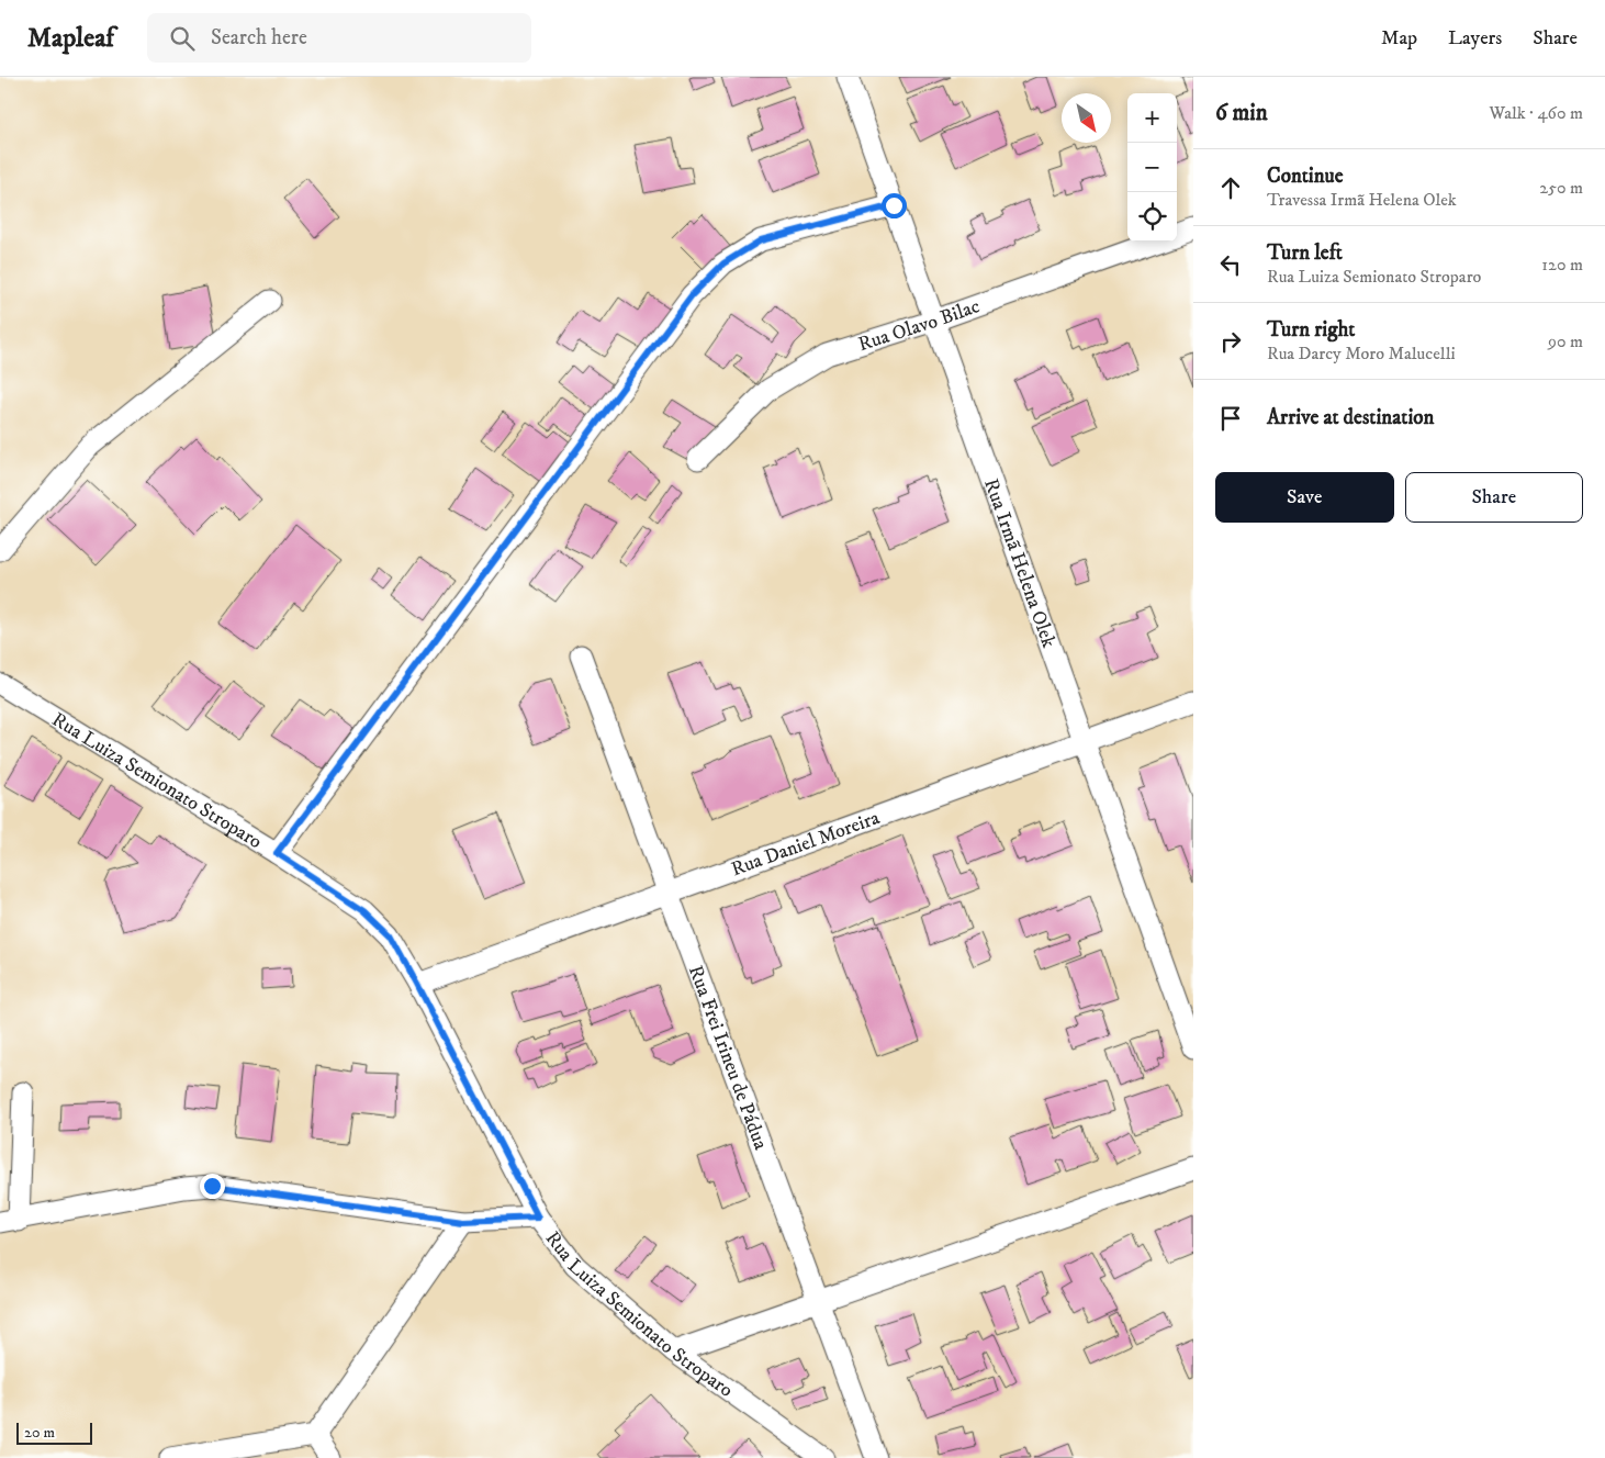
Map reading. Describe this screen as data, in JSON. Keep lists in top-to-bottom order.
{
  "streets": {
    "street": [
      "Rua Olavo Bilac",
      "Rua Irmã Helena Olek",
      "Rua Luiza Semionato Stroparo",
      "Rua Daniel Moreira",
      "Rua Frei Irineu de Pádua"
    ]
  },
  "crossings": [
    ["Rua Olavo Bilac", "Rua Irmã Helena Olek"],
    ["Rua Irmã Helena Olek", "Rua Daniel Moreira"],
    ["Rua Luiza Semionato Stroparo", "Rua Daniel Moreira"],
    ["Rua Daniel Moreira", "Rua Frei Irineu de Pádua"]
  ],
  "scale_bar": "20 m",
  "north": "bottom right",
  "page": {
    "header": "Mapleaf",
    "search": "Search here",
    "nav": ["Map", "Layers", "Share"],
    "heading": ["6 min", "Walk · 460 m"],
    "map_buttons": ["+", "−"],
    "list": [
      ["Continue", "Travessa Irmã Helena Olek", "250 m"],
      ["Turn left", "Rua Luiza Semionato Stroparo", "120 m"],
      ["Turn right", "Rua Darcy Moro Malucelli", "90 m"],
      "Arrive at destination"
    ],
    "buttons": ["Save", "Share"],
    "scale": "20 m"
  }
}
